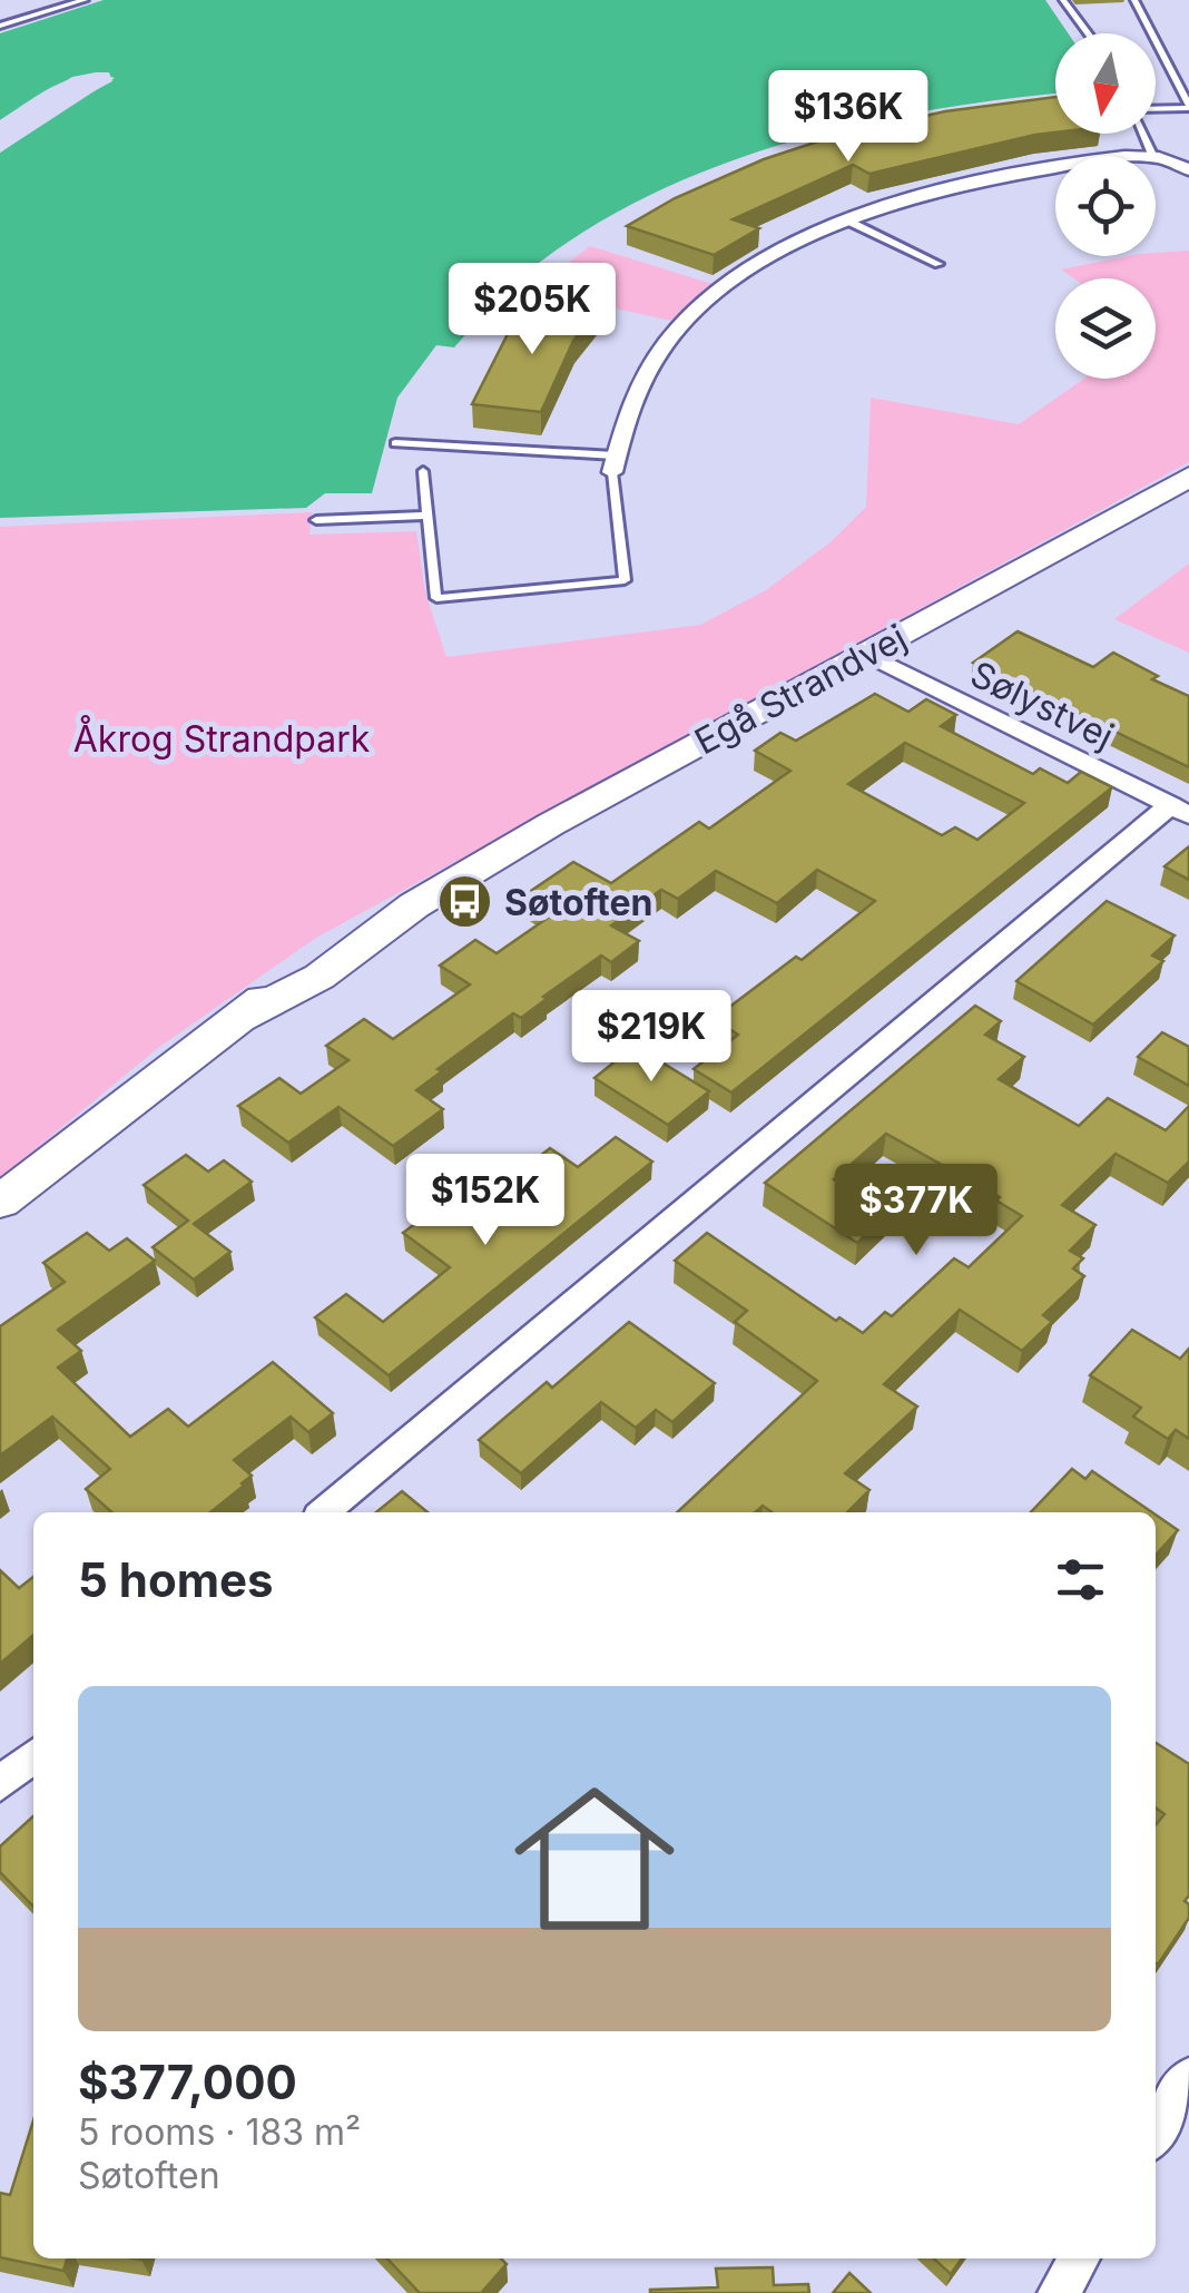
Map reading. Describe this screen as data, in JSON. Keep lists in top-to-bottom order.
{
  "streets": {
    "street": ["Egå Strandvej", "Sølystvej"]
  },
  "crossings": [
    ["Egå Strandvej", "Sølystvej"]
  ],
  "parks": ["Åkrog Strandpark"],
  "places": {
    "bus stop": ["Søtoften"]
  },
  "north": "bottom",
  "page": {
    "price": [
      "$136K",
      "$205K",
      "$219K",
      "$152K",
      "$377K"
    ],
    "heading": "5 homes",
    "list": [
      {
        "name": "$377,000",
        "note": "5 rooms · 183 m² · Søtoften"
      }
    ]
  }
}
